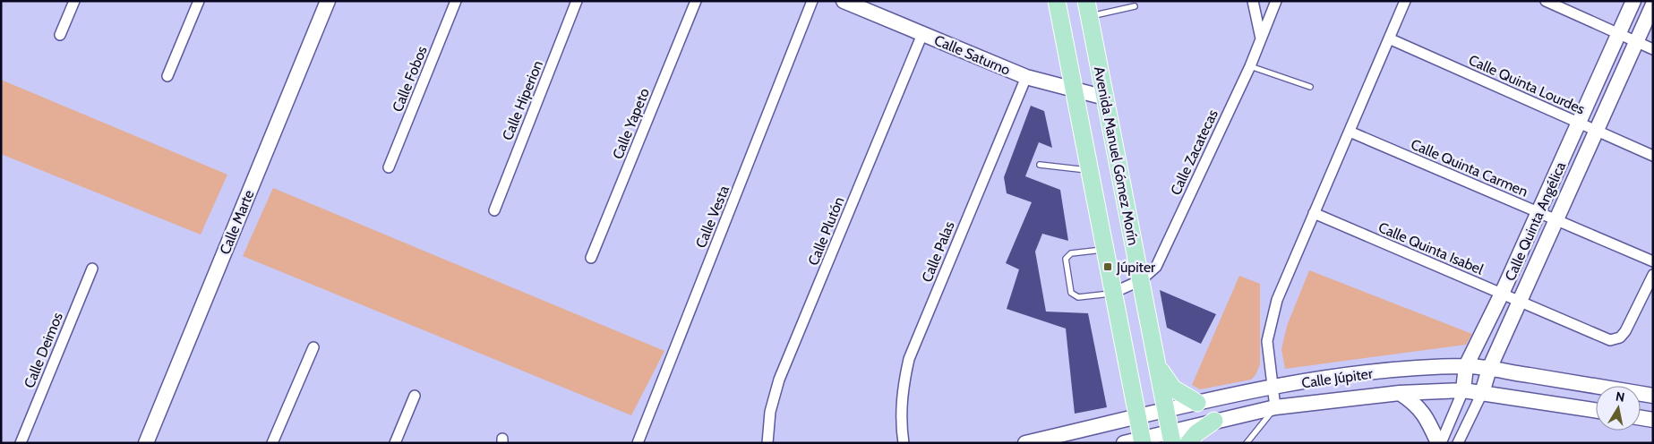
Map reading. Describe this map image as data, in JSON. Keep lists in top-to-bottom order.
{
  "streets": {
    "main road": ["Avenida Manuel Gómez Morín"],
    "street": [
      "Calle Saturno",
      "Calle Fobos",
      "Calle Quinta Lourdes",
      "Calle Hiperion",
      "Calle Yapeto",
      "Calle Zacatecas",
      "Calle Quinta Carmen",
      "Calle Vesta",
      "Calle Quinta Angélica",
      "Calle Marte",
      "Calle Plutón",
      "Calle Quinta Isabel",
      "Calle Palas",
      "Calle Deimos",
      "Calle Júpiter"
    ]
  },
  "crossings": [
    ["Calle Saturno", "Avenida Manuel Gómez Morín"],
    ["Calle Saturno", "Calle Plutón"],
    ["Calle Saturno", "Calle Palas"],
    ["Calle Quinta Lourdes", "Calle Quinta Angélica"],
    ["Calle Zacatecas", "Avenida Manuel Gómez Morín"],
    ["Avenida Manuel Gómez Morín", "Calle Júpiter"],
    ["Calle Quinta Carmen", "Calle Quinta Angélica"],
    ["Calle Quinta Angélica", "Calle Quinta Isabel"],
    ["Calle Quinta Angélica", "Calle Júpiter"]
  ],
  "places": {
    "transit": ["Júpiter"]
  },
  "north": "top"
}
